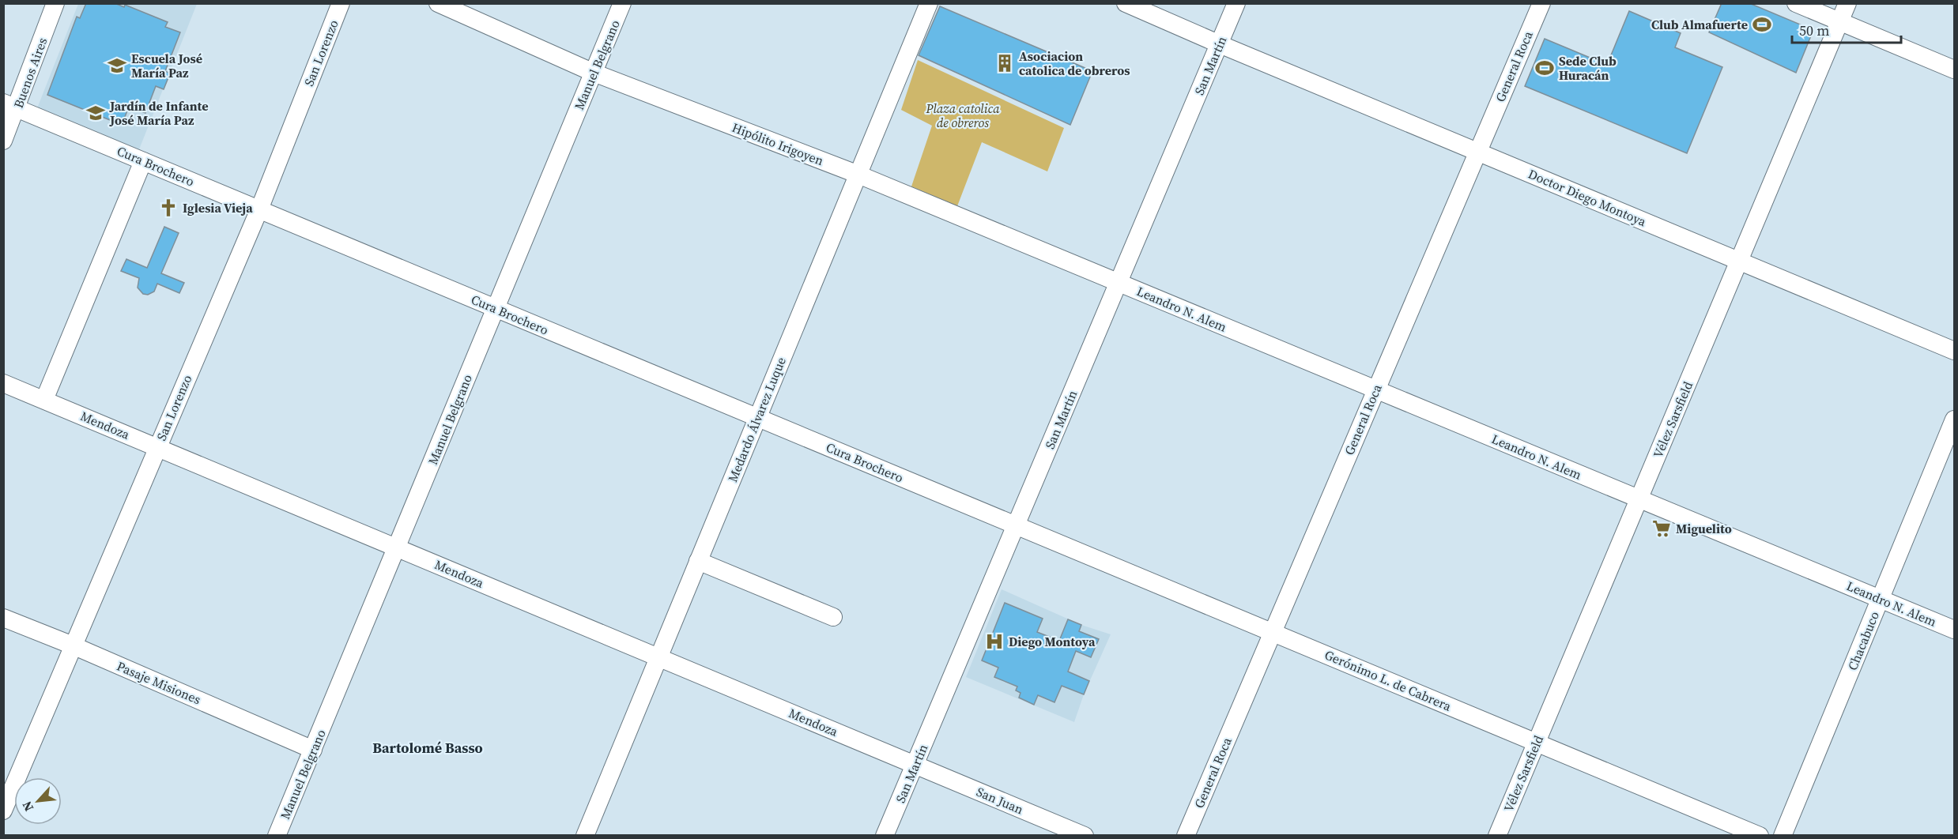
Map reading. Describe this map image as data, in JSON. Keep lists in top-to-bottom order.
{
  "streets": {
    "street": [
      "San Lorenzo",
      "Manuel Belgrano",
      "San Martín",
      "General Roca",
      "Buenos Aires",
      "Hipólito Irigoyen",
      "Cura Brochero",
      "Doctor Diego Montoya",
      "Leandro N. Alem",
      "Medardo Álvarez Luque",
      "Vélez Sarsfield",
      "Mendoza",
      "Chacabuco",
      "Gerónimo L. de Cabrera",
      "Pasaje Misiones",
      "San Juan"
    ]
  },
  "crossings": [
    ["San Lorenzo", "Cura Brochero"],
    ["San Lorenzo", "Mendoza"],
    ["San Lorenzo", "Pasaje Misiones"],
    ["Manuel Belgrano", "Hipólito Irigoyen"],
    ["Manuel Belgrano", "Cura Brochero"],
    ["Manuel Belgrano", "Mendoza"],
    ["Manuel Belgrano", "Pasaje Misiones"],
    ["San Martín", "Hipólito Irigoyen"],
    ["San Martín", "Cura Brochero"],
    ["San Martín", "Doctor Diego Montoya"],
    ["San Martín", "Leandro N. Alem"],
    ["San Martín", "Mendoza"],
    ["San Martín", "Gerónimo L. de Cabrera"],
    ["San Martín", "San Juan"],
    ["General Roca", "Doctor Diego Montoya"],
    ["General Roca", "Leandro N. Alem"],
    ["General Roca", "Gerónimo L. de Cabrera"],
    ["Buenos Aires", "Cura Brochero"],
    ["Hipólito Irigoyen", "Leandro N. Alem"],
    ["Hipólito Irigoyen", "Medardo Álvarez Luque"],
    ["Cura Brochero", "Medardo Álvarez Luque"],
    ["Cura Brochero", "Gerónimo L. de Cabrera"],
    ["Doctor Diego Montoya", "Vélez Sarsfield"],
    ["Leandro N. Alem", "Vélez Sarsfield"],
    ["Leandro N. Alem", "Chacabuco"],
    ["Medardo Álvarez Luque", "Mendoza"],
    ["Vélez Sarsfield", "Gerónimo L. de Cabrera"],
    ["Mendoza", "San Juan"]
  ],
  "districts": ["Bartolomé Basso"],
  "parks": ["Plaza catolica de obreros"],
  "places": {
    "sports": ["Club Almafuerte", "Sede Club Huracán"],
    "building": ["Asociacion catolica de obreros"],
    "school or university": ["Escuela José María Paz", "Jardín de Infante José María Paz"],
    "church": ["Iglesia Vieja"],
    "supermarket": ["Miguelito"],
    "hospital": ["Diego Montoya"]
  },
  "scale_bar": "50 m",
  "north": "bottom left"
}
